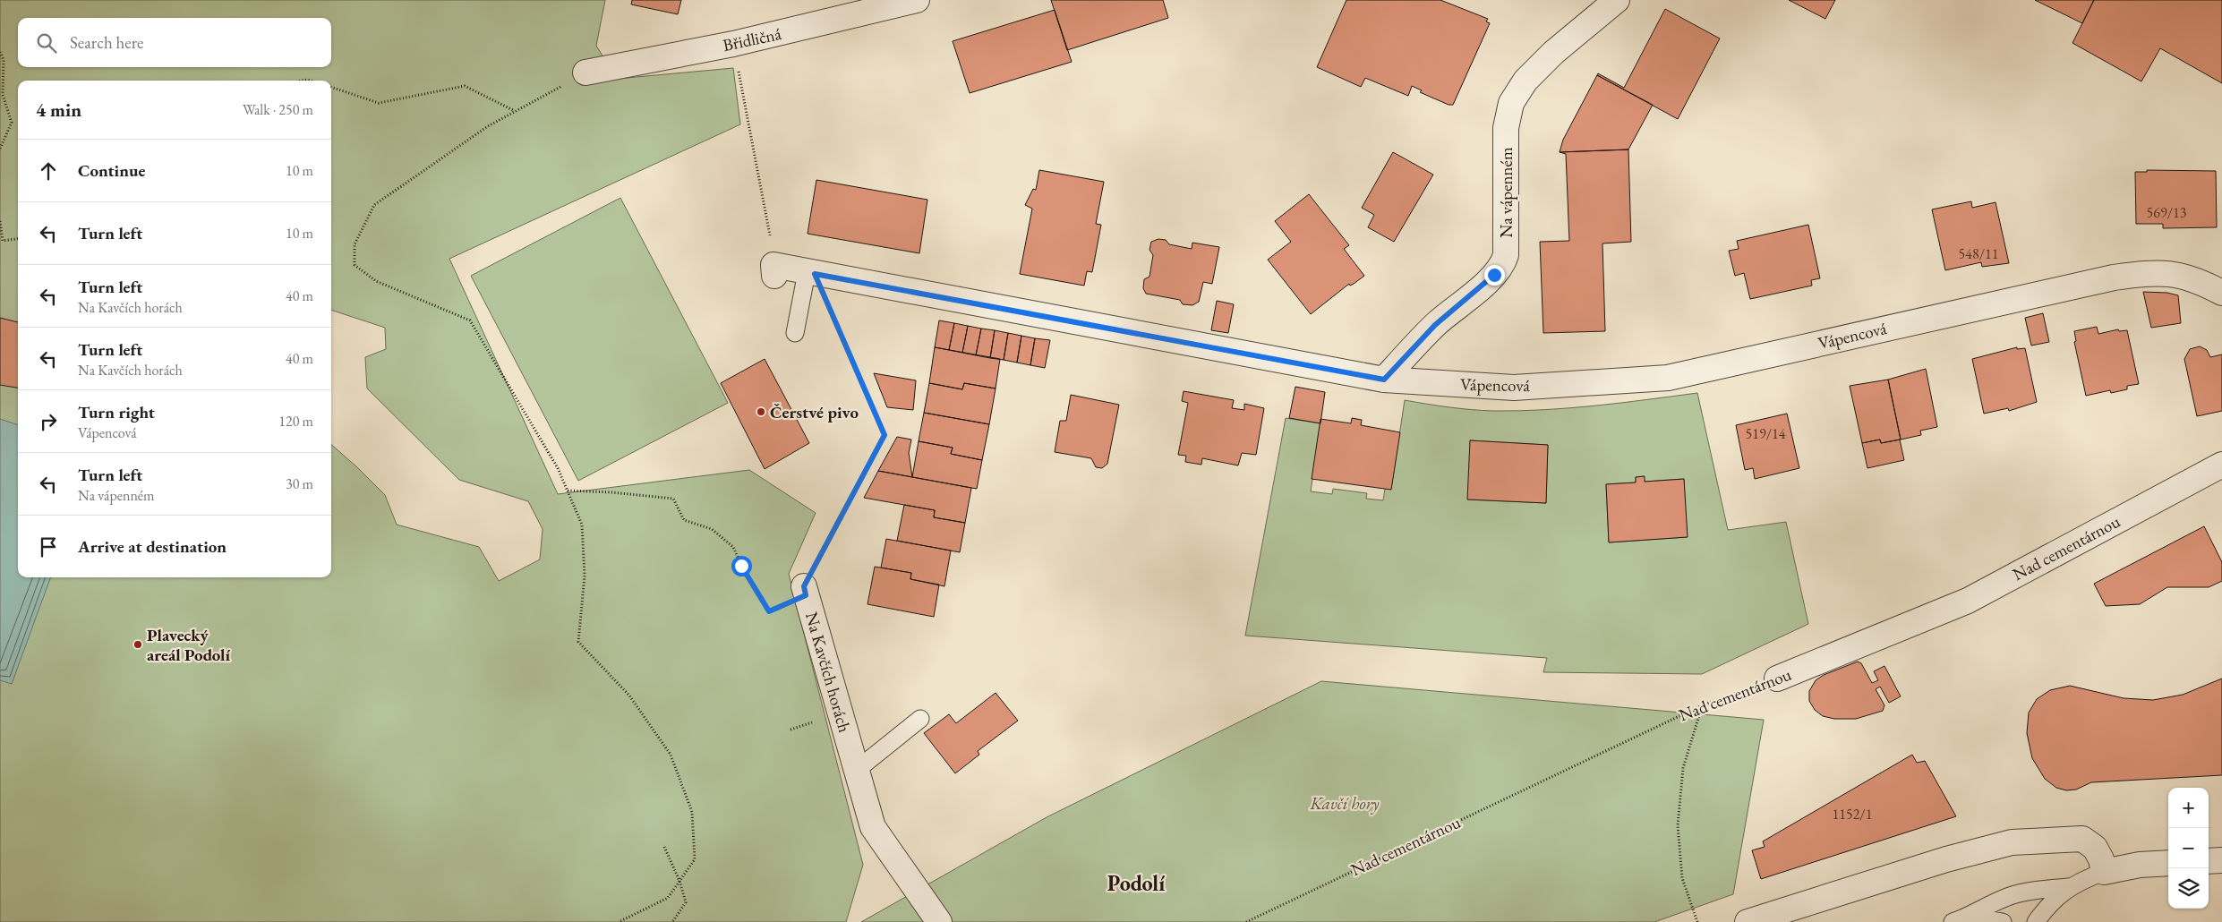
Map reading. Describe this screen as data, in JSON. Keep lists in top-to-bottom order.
{
  "streets": {
    "street": [
      "Břidličná",
      "Na vápenném",
      "Vápencová",
      "Nad cementárnou",
      "Na Kavčích horách"
    ]
  },
  "crossings": [
    ["Na vápenném", "Vápencová"]
  ],
  "districts": ["Podolí"],
  "parks": ["Kavčí hory"],
  "places": ["Čerstvé pivo", "Plavecký areál Podolí"],
  "house_numbers": [
    "569/13",
    "548/11",
    "519/14",
    "1152/1"
  ],
  "page": {
    "search": "Search here",
    "heading": ["4 min", "Walk · 250 m"],
    "list": [
      ["Continue", "10 m"],
      ["Turn left", "10 m"],
      ["Turn left", "Na Kavčích horách", "40 m"],
      ["Turn left", "Na Kavčích horách", "40 m"],
      ["Turn right", "Vápencová", "120 m"],
      ["Turn left", "Na vápenném", "30 m"],
      "Arrive at destination"
    ],
    "map_buttons": ["+", "−"]
  }
}
